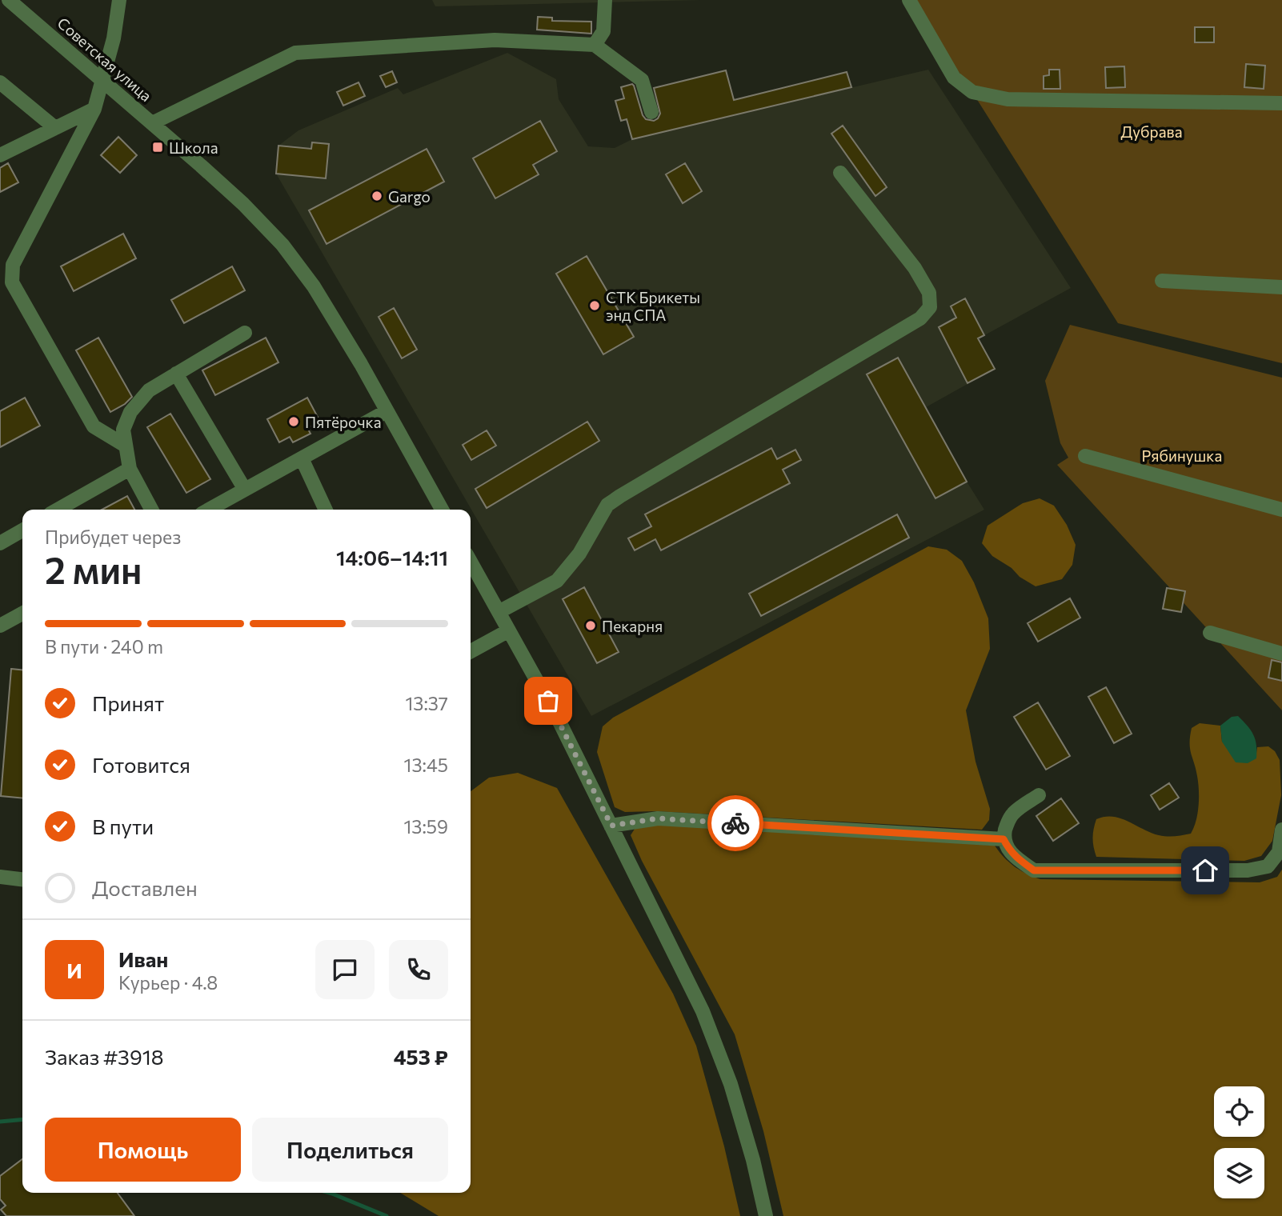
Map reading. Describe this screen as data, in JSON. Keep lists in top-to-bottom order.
{
  "streets": {
    "street": ["Советская улица"]
  },
  "parks": ["Дубрава", "Рябинушка"],
  "places": {
    "transit": ["Школа"],
    "other": [
      "Gargo",
      "СТК Брикеты энд СПА",
      "Пятёрочка",
      "Пекарня"
    ]
  },
  "page": {
    "heading": ["2 мин", "Прибудет через", "14:06–14:11"],
    "panel": [
      "Иван",
      "Курьер · 4.8",
      "Заказ #3918",
      "453 ₽"
    ],
    "bar": "В пути · 240 m",
    "list": [
      ["Принят", "13:37"],
      ["Готовится", "13:45"],
      ["В пути", "13:59"],
      "Доставлен"
    ],
    "round": "И",
    "buttons": ["Помощь", "Поделиться"]
  }
}
